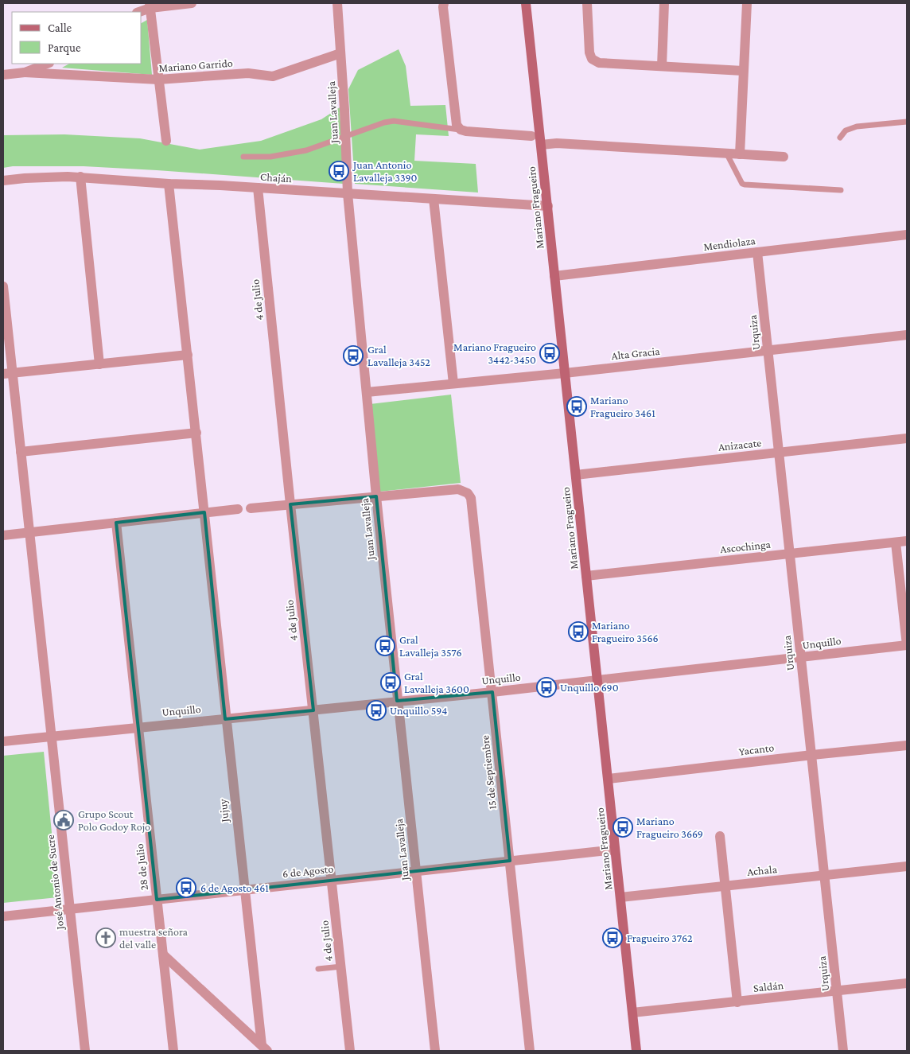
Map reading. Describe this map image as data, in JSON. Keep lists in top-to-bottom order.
{
  "streets": {
    "main road": ["Mariano Fragueiro"],
    "street": [
      "Mariano Garrido",
      "Juan Lavalleja",
      "Chaján",
      "Mendiolaza",
      "4 de Julio",
      "Urquiza",
      "Alta Gracia",
      "Anizacate",
      "Ascochinga",
      "Unquillo",
      "Yacanto",
      "15 de Septiembre",
      "Jujuy",
      "28 de Julio",
      "Achala",
      "6 de Agosto",
      "José Antonio de Sucre",
      "Saldán"
    ]
  },
  "crossings": [
    ["Mariano Garrido", "Juan Lavalleja"],
    ["Juan Lavalleja", "Chaján"],
    ["Juan Lavalleja", "Alta Gracia"],
    ["Juan Lavalleja", "Unquillo"],
    ["Juan Lavalleja", "15 de Septiembre"],
    ["Juan Lavalleja", "6 de Agosto"],
    ["Chaján", "Mariano Fragueiro"],
    ["Chaján", "4 de Julio"],
    ["Chaján", "Jujuy"],
    ["Mariano Fragueiro", "Mendiolaza"],
    ["Mariano Fragueiro", "Alta Gracia"],
    ["Mariano Fragueiro", "Anizacate"],
    ["Mariano Fragueiro", "Ascochinga"],
    ["Mariano Fragueiro", "Unquillo"],
    ["Mariano Fragueiro", "Yacanto"],
    ["Mariano Fragueiro", "Achala"],
    ["Mariano Fragueiro", "6 de Agosto"],
    ["Mariano Fragueiro", "Saldán"],
    ["Mendiolaza", "Urquiza"],
    ["4 de Julio", "Unquillo"],
    ["4 de Julio", "6 de Agosto"],
    ["Urquiza", "Alta Gracia"],
    ["Urquiza", "Anizacate"],
    ["Urquiza", "Ascochinga"],
    ["Urquiza", "Unquillo"],
    ["Urquiza", "Yacanto"],
    ["Urquiza", "Achala"],
    ["Urquiza", "Saldán"],
    ["Unquillo", "15 de Septiembre"],
    ["Unquillo", "Jujuy"],
    ["Unquillo", "28 de Julio"],
    ["Unquillo", "José Antonio de Sucre"],
    ["15 de Septiembre", "6 de Agosto"],
    ["Jujuy", "6 de Agosto"],
    ["28 de Julio", "6 de Agosto"],
    ["6 de Agosto", "José Antonio de Sucre"]
  ],
  "places": {
    "bus stop": [
      "Juan Antonio Lavalleja 3390",
      "Mariano Fragueiro 3442-3450",
      "Gral Lavalleja 3452",
      "Mariano Fragueiro 3461",
      "Mariano Fragueiro 3566",
      "Gral Lavalleja 3576",
      "Gral Lavalleja 3600",
      "Unquillo 690",
      "Unquillo 594",
      "Mariano Fragueiro 3669",
      "6 de Agosto 461",
      "Fragueiro 3762"
    ],
    "public building": ["Grupo Scout Polo Godoy Rojo"],
    "church": ["muestra señora del valle"]
  },
  "legend": ["Calle", "Parque"]
}
